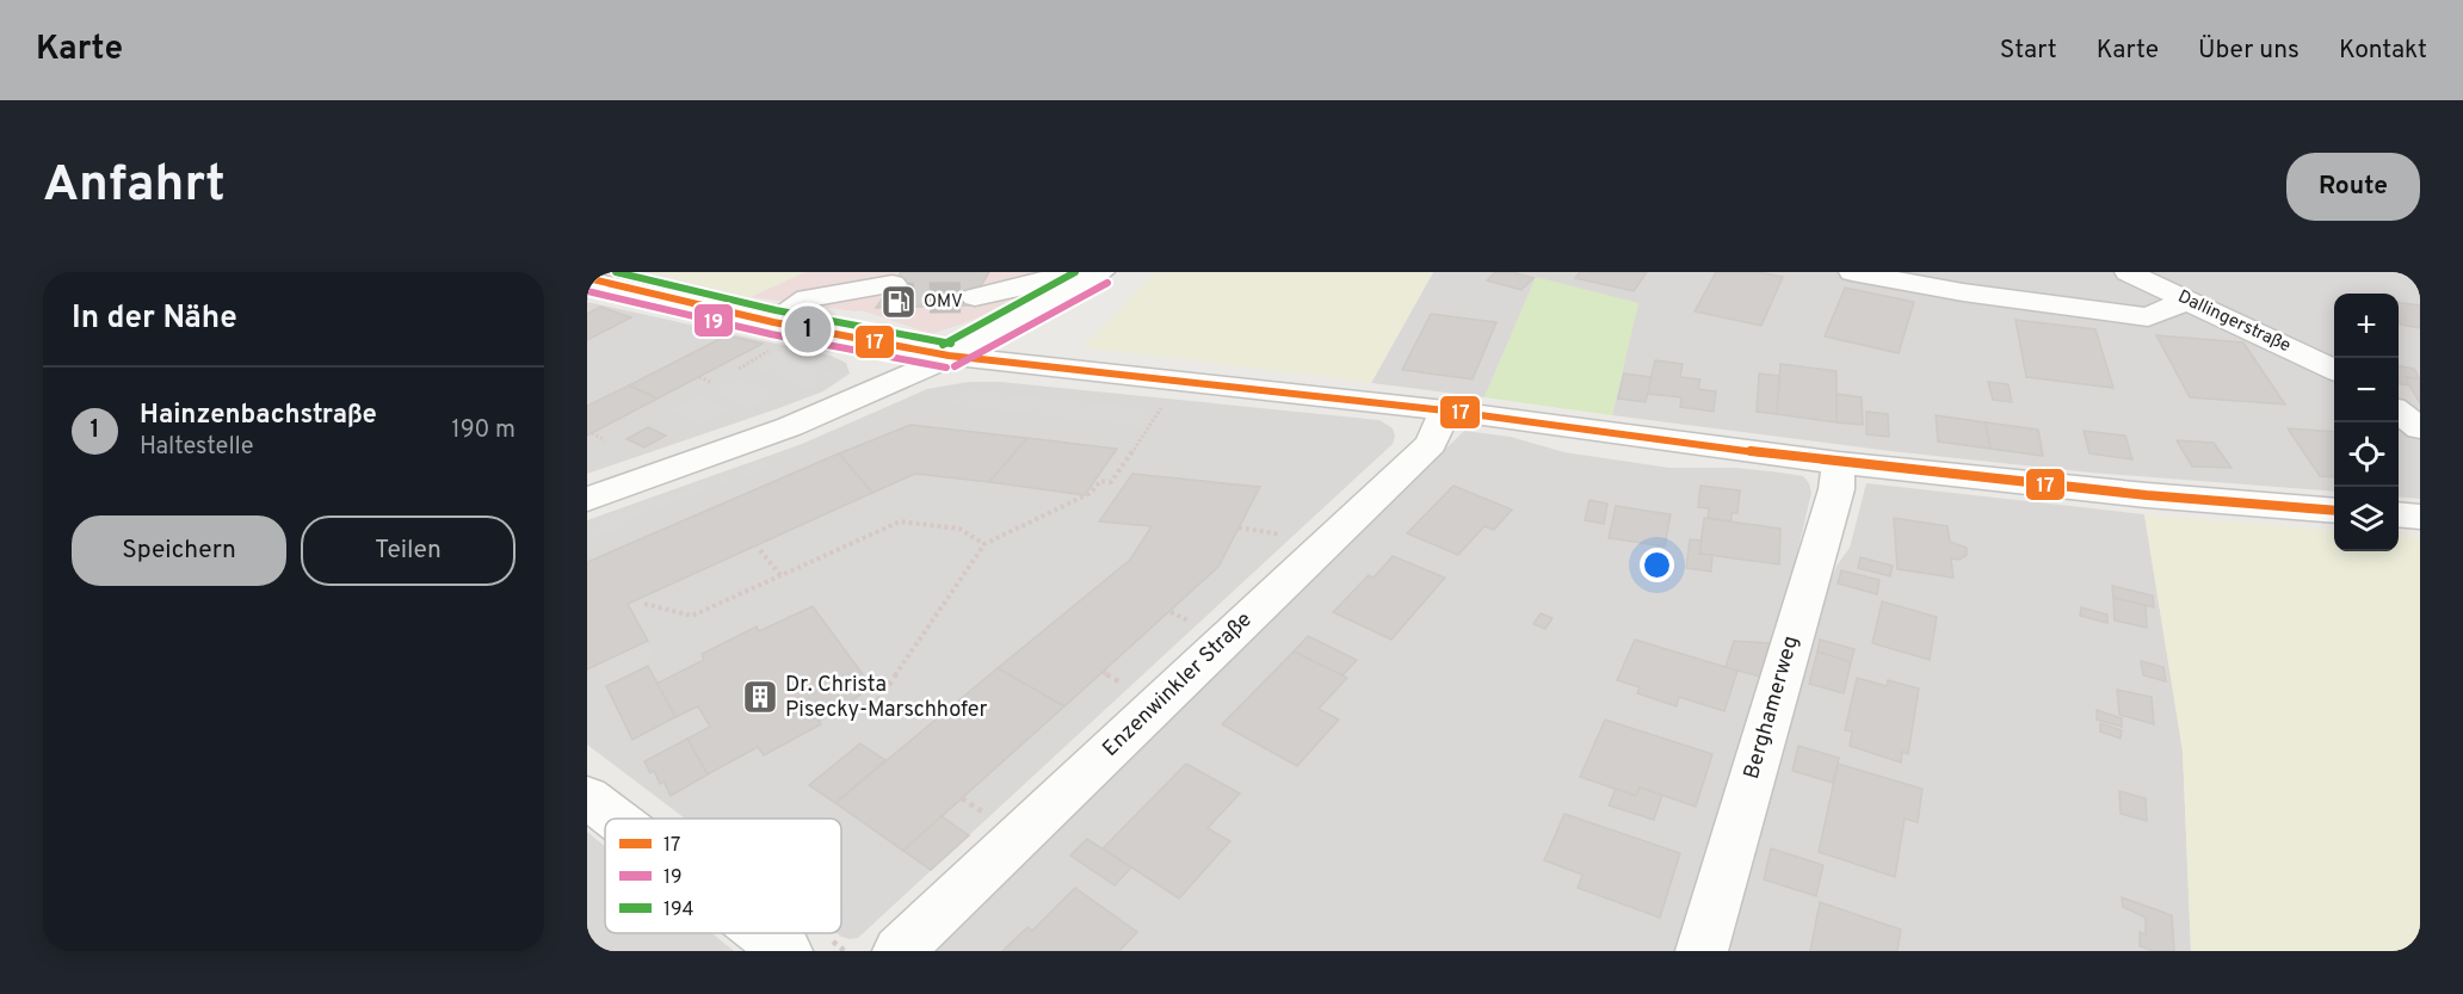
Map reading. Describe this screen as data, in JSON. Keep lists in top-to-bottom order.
{
  "streets": {
    "street": ["Dallingerstraße", "Enzenwinkler Straße", "Berghamerweg"]
  },
  "places": {
    "fuel station": ["OMV"],
    "building": ["Dr. Christa Pisecky-Marschhofer"]
  },
  "lines": ["transit line 194", "transit line 17", "transit line 19"],
  "legend": ["17", "19", "194"],
  "page": {
    "header": "Karte",
    "nav": [
      "Start",
      "Karte",
      "Über uns",
      "Kontakt"
    ],
    "buttons": [
      "Route",
      ["Speichern", "Teilen"]
    ],
    "title": "Anfahrt",
    "heading": "In der Nähe",
    "map_buttons": ["+", "−"],
    "pins": "1",
    "list": [
      {
        "mark": "1",
        "name": "Hainzenbachstraße",
        "note": "Haltestelle",
        "value": "190 m"
      }
    ]
  }
}
